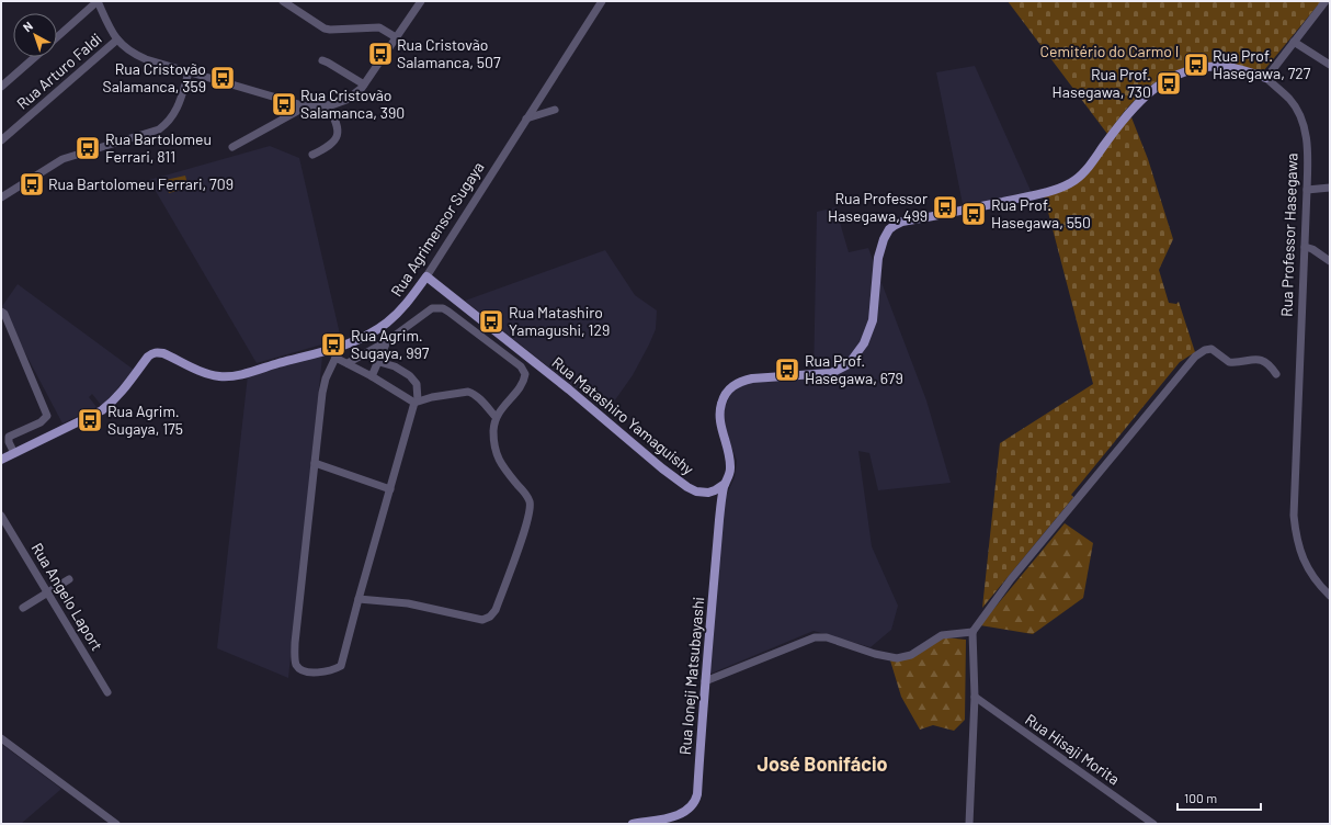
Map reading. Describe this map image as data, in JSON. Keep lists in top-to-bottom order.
{
  "streets": {
    "main road": [
      "Rua Agrimensor Sugaya",
      "Rua Professor Hasegawa",
      "Rua Matashiro Yamaguishy",
      "Rua Ioneji Matsubayashi"
    ],
    "street": ["Rua Arturo Faldi", "Rua Angelo Laport", "Rua Hisaji Morita"]
  },
  "crossings": [
    ["Rua Agrimensor Sugaya", "Rua Matashiro Yamaguishy"],
    ["Rua Professor Hasegawa", "Rua Matashiro Yamaguishy"],
    ["Rua Professor Hasegawa", "Rua Ioneji Matsubayashi"],
    ["Rua Matashiro Yamaguishy", "Rua Ioneji Matsubayashi"]
  ],
  "districts": ["José Bonifácio"],
  "parks": ["Cemitério do Carmo I"],
  "places": {
    "bus stop": [
      "Rua Cristovão Salamanca, 507",
      "Rua Prof. Hasegawa, 727",
      "Rua Cristovão Salamanca, 359",
      "Rua Prof. Hasegawa, 730",
      "Rua Cristovão Salamanca, 390",
      "Rua Bartolomeu Ferrari, 811",
      "Rua Bartolomeu Ferrari, 709",
      "Rua Professor Hasegawa, 499",
      "Rua Prof. Hasegawa, 550",
      "Rua Matashiro Yamagushi, 129",
      "Rua Agrim. Sugaya, 997",
      "Rua Prof. Hasegawa, 679",
      "Rua Agrim. Sugaya, 175"
    ]
  },
  "scale_bar": "100 m",
  "north": "top left"
}
